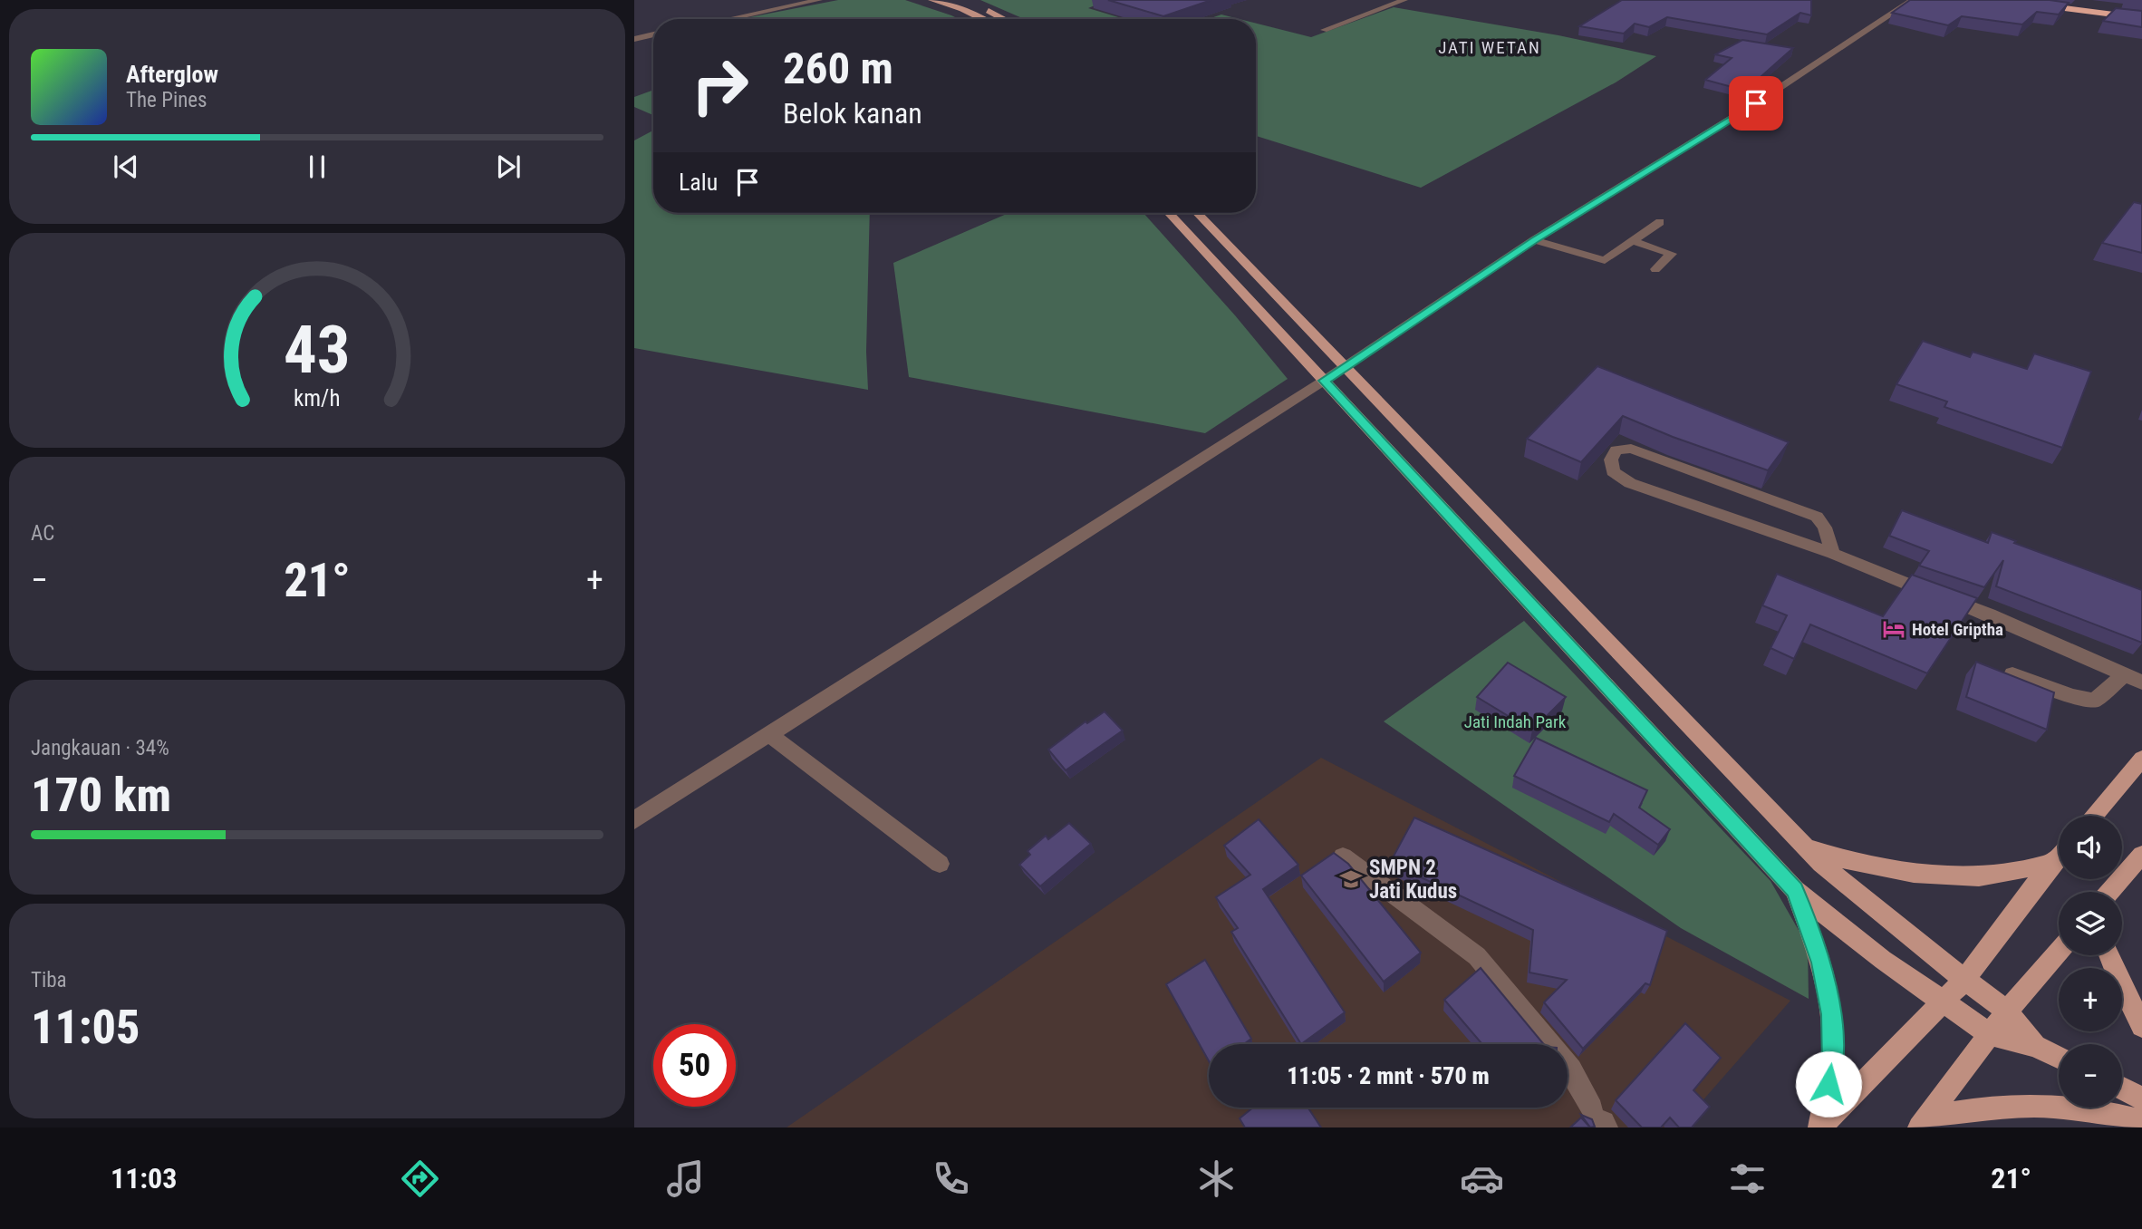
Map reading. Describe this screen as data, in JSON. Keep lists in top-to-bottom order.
{
  "districts": ["JATI WETAN"],
  "parks": ["Jati Indah Park"],
  "places": {
    "hotel": ["Hotel Griptha"],
    "school or university": ["SMPN 2 Jati Kudus"]
  },
  "page": {
    "turn": ["260 m", "Belok kanan"],
    "song": ["Afterglow", "The Pines"],
    "then": "Lalu",
    "tile": [
      "AC",
      ["Jangkauan · 34%", "170 km"],
      ["Tiba", "11:05"]
    ],
    "heat": ["−", "21°", "+"],
    "map_buttons": ["+", "−"],
    "limit": "50",
    "trip": "11:05 · 2 mnt · 570 m",
    "tabs": ["11:03", "21°"],
    "gauge": ["43", "km/h"]
  }
}
